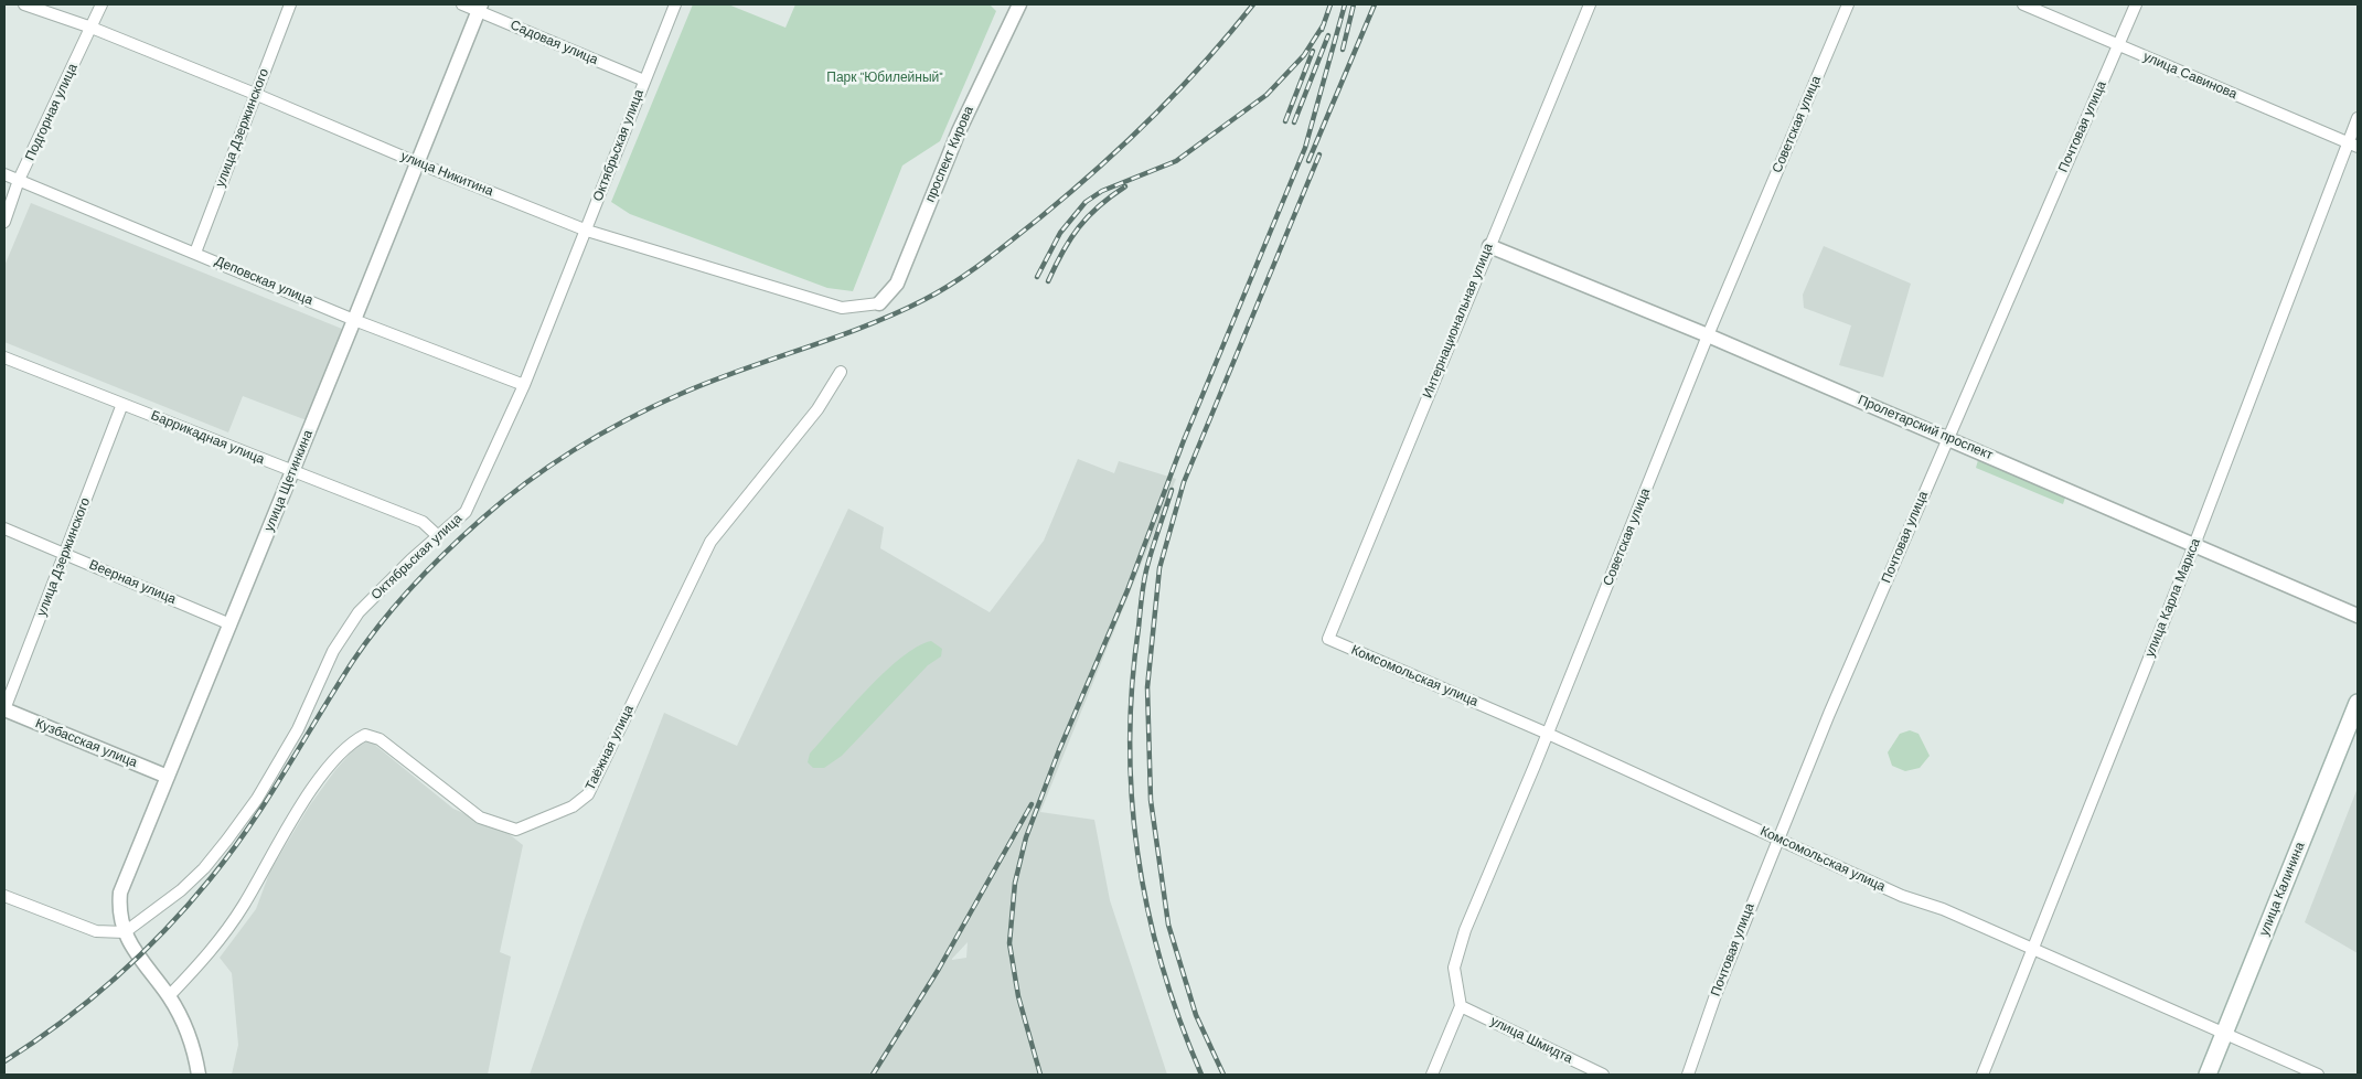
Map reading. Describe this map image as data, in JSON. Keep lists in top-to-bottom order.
{
  "streets": {
    "main road": ["улица Калинина"],
    "street": [
      "Садовая улица",
      "улица Савинова",
      "Подгорная улица",
      "Советская улица",
      "Почтовая улица",
      "улица Дзержинского",
      "Октябрьская улица",
      "проспект Кирова",
      "улица Никитина",
      "Деповская улица",
      "Интернациональная улица",
      "Пролетарский проспект",
      "Баррикадная улица",
      "улица Щетинкина",
      "Веерная улица",
      "улица Карла Маркса",
      "Комсомольская улица",
      "Кузбасская улица",
      "Таёжная улица",
      "улица Шмидта"
    ]
  },
  "crossings": [
    ["Садовая улица", "Октябрьская улица"],
    ["Садовая улица", "улица Щетинкина"],
    ["улица Савинова", "Почтовая улица"],
    ["улица Савинова", "улица Карла Маркса"],
    ["Подгорная улица", "улица Никитина"],
    ["Подгорная улица", "Деповская улица"],
    ["Советская улица", "Пролетарский проспект"],
    ["Советская улица", "Комсомольская улица"],
    ["Советская улица", "улица Шмидта"],
    ["Почтовая улица", "Пролетарский проспект"],
    ["Почтовая улица", "Комсомольская улица"],
    ["улица Дзержинского", "улица Никитина"],
    ["улица Дзержинского", "Деповская улица"],
    ["улица Дзержинского", "Баррикадная улица"],
    ["улица Дзержинского", "Веерная улица"],
    ["улица Дзержинского", "Кузбасская улица"],
    ["Октябрьская улица", "улица Никитина"],
    ["Октябрьская улица", "Деповская улица"],
    ["Октябрьская улица", "Баррикадная улица"],
    ["Октябрьская улица", "улица Щетинкина"],
    ["проспект Кирова", "улица Никитина"],
    ["улица Никитина", "улица Щетинкина"],
    ["Деповская улица", "улица Щетинкина"],
    ["Интернациональная улица", "Пролетарский проспект"],
    ["Интернациональная улица", "Комсомольская улица"],
    ["Пролетарский проспект", "улица Карла Маркса"],
    ["Баррикадная улица", "улица Щетинкина"],
    ["улица Щетинкина", "Веерная улица"],
    ["улица Щетинкина", "Кузбасская улица"],
    ["улица Щетинкина", "Таёжная улица"],
    ["улица Карла Маркса", "Комсомольская улица"],
    ["Комсомольская улица", "улица Калинина"]
  ],
  "parks": ["Парк \"Юбилейный\""]
}
